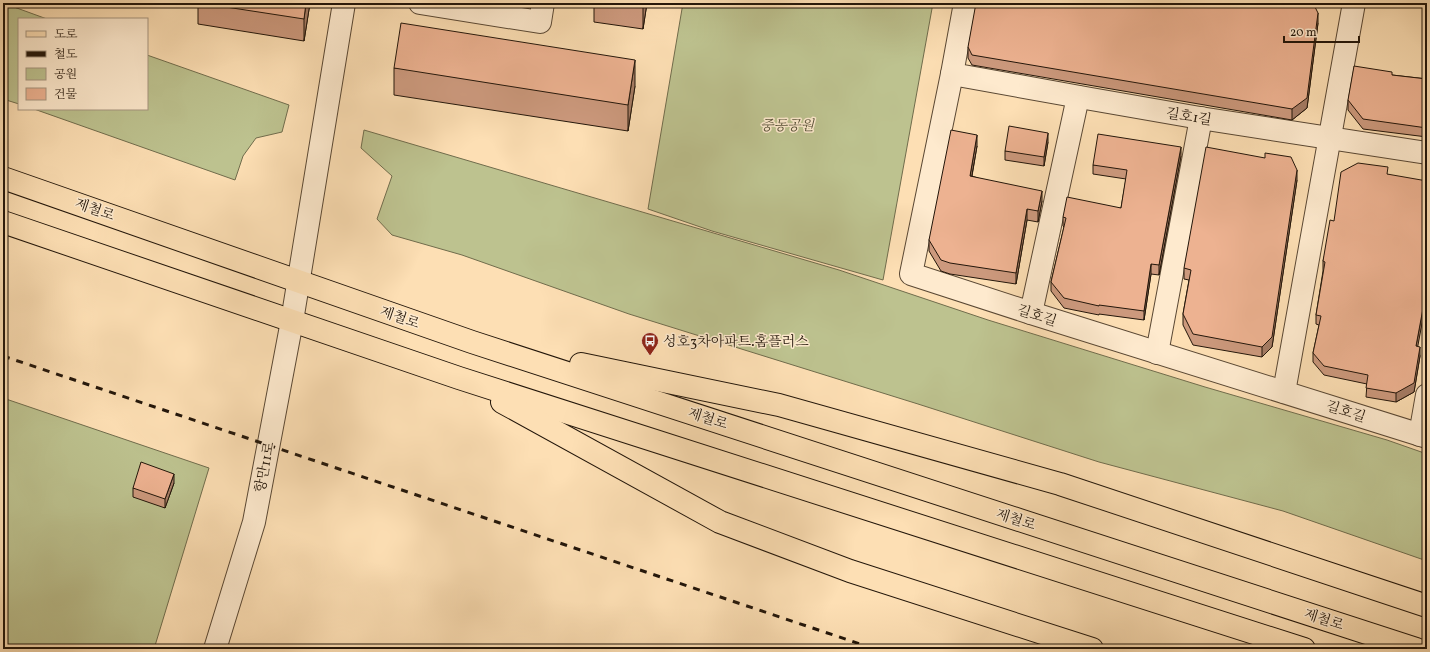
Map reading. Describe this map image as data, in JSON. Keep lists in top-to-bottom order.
{
  "streets": {
    "main road": ["제철로"],
    "street": ["길호1길", "길호길", "항만11로"]
  },
  "crossings": [
    ["길호1길", "길호길"],
    ["제철로", "항만11로"]
  ],
  "parks": ["중동공원"],
  "places": {
    "bus stop": ["성호3차아파트.홈플러스"]
  },
  "legend": [
    "도로",
    "철도",
    "공원",
    "건물"
  ],
  "scale_bar": "20 m"
}
